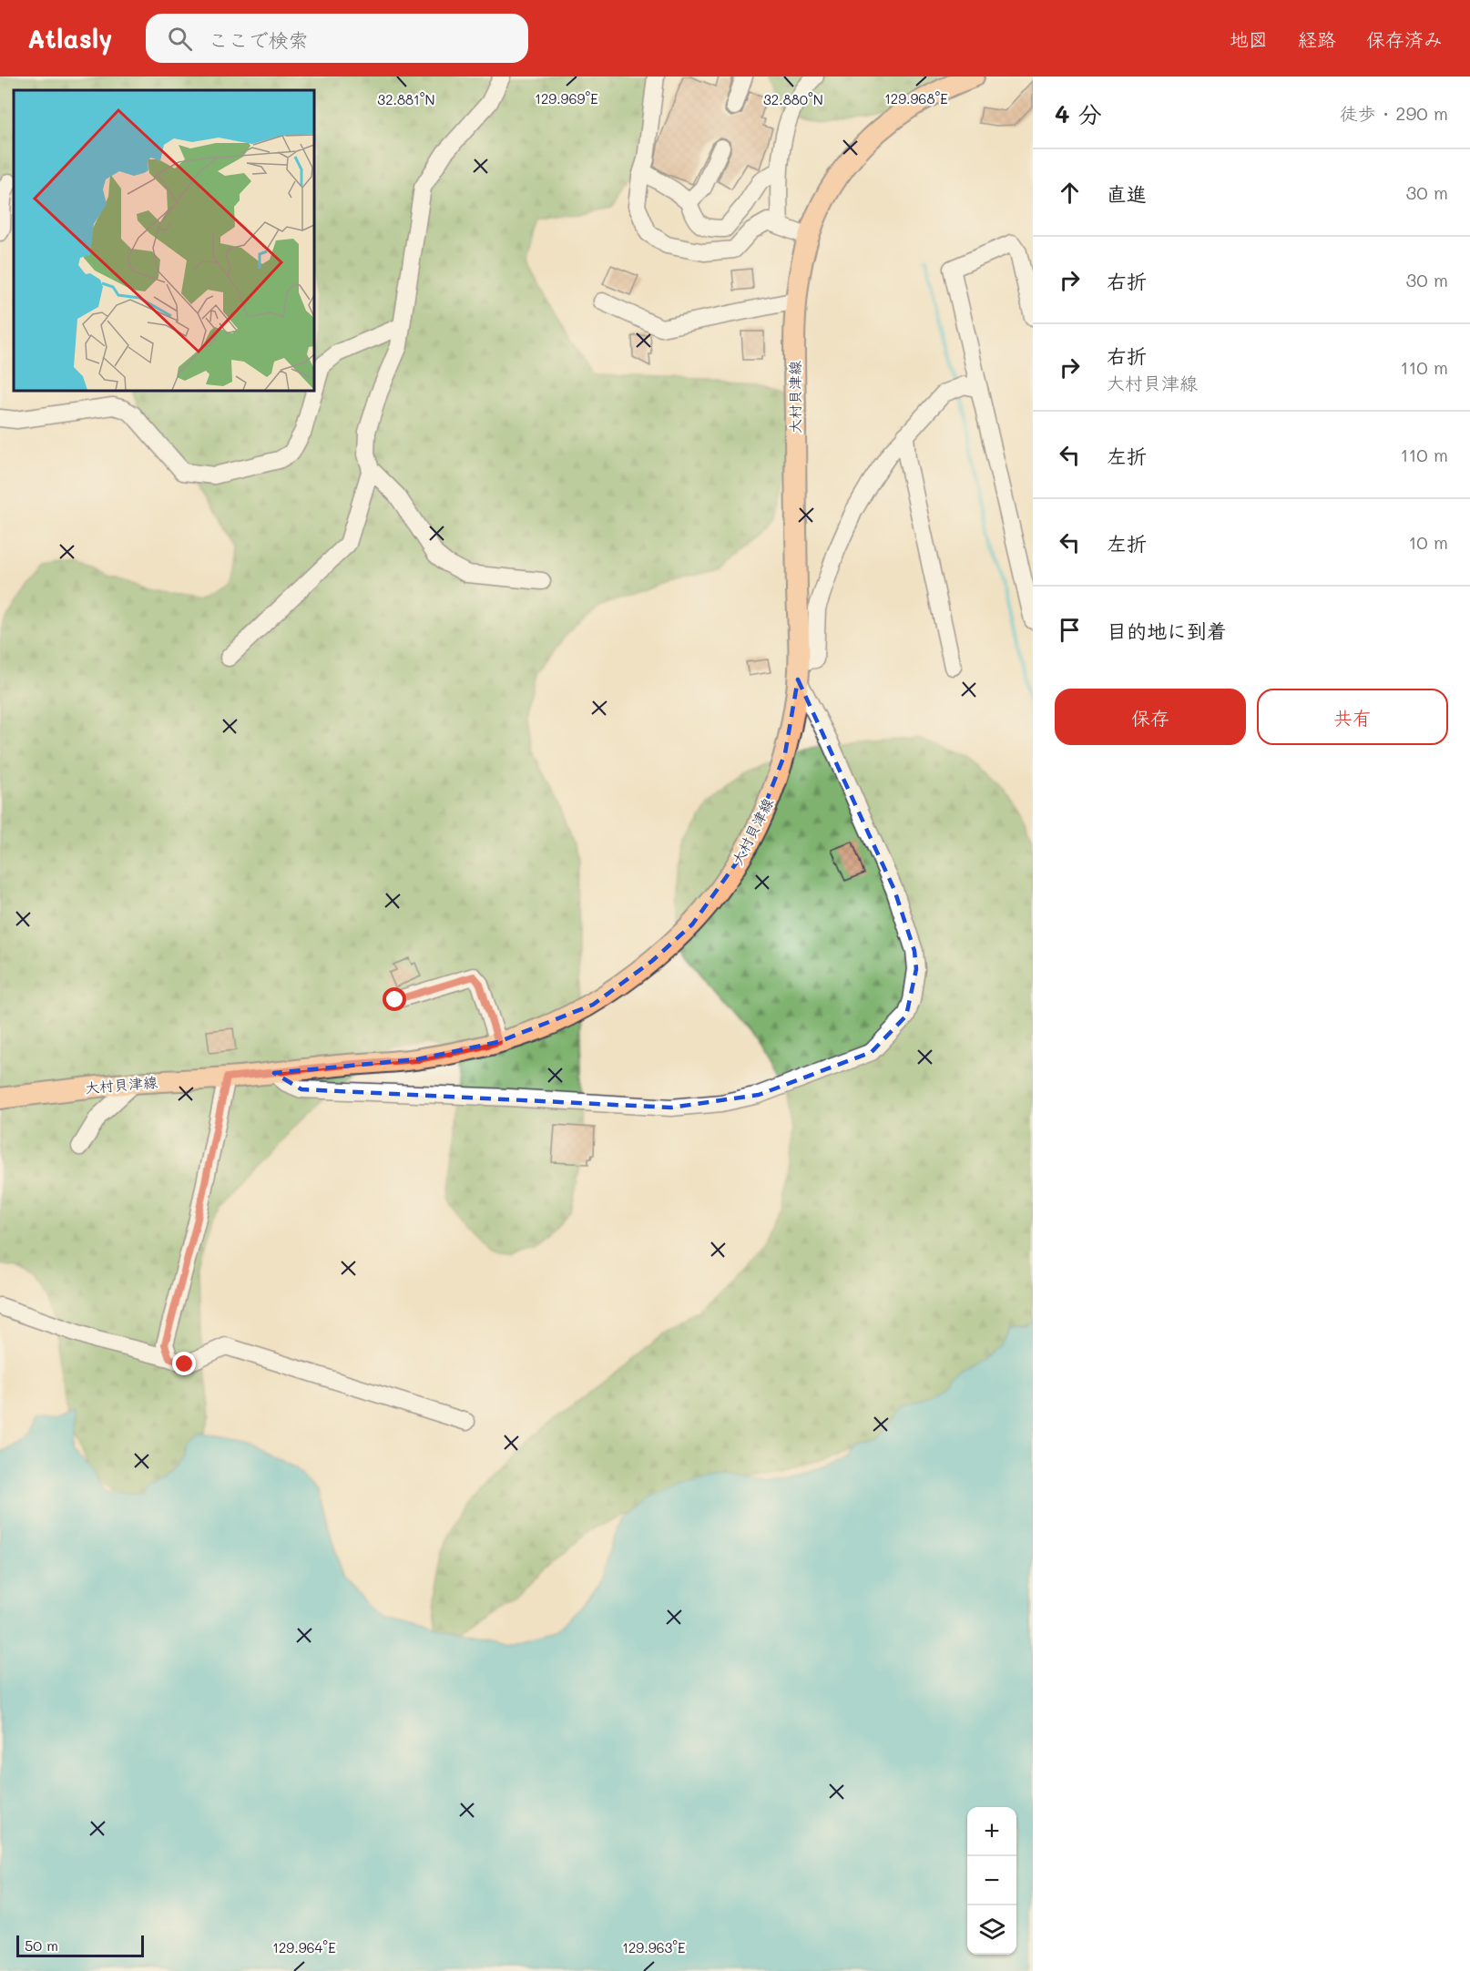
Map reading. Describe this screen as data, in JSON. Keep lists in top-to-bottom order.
{
  "streets": {
    "main road": ["大村貝津線"]
  },
  "scale_bar": "50 m",
  "page": {
    "header": "Atlasly",
    "search": "ここで検索",
    "nav": ["地図", "経路", "保存済み"],
    "heading": ["4 分", "徒歩 · 290 m"],
    "list": [
      ["直進", "30 m"],
      ["右折", "30 m"],
      ["右折", "大村貝津線", "110 m"],
      ["左折", "110 m"],
      ["左折", "10 m"],
      "目的地に到着"
    ],
    "buttons": ["保存", "共有"],
    "map_buttons": ["+", "−"],
    "scale": "50 m"
  },
  "coordinates": [
    "129.969°E",
    "129.968°E",
    "32.881°N",
    "32.880°N",
    "129.964°E",
    "129.963°E"
  ]
}
